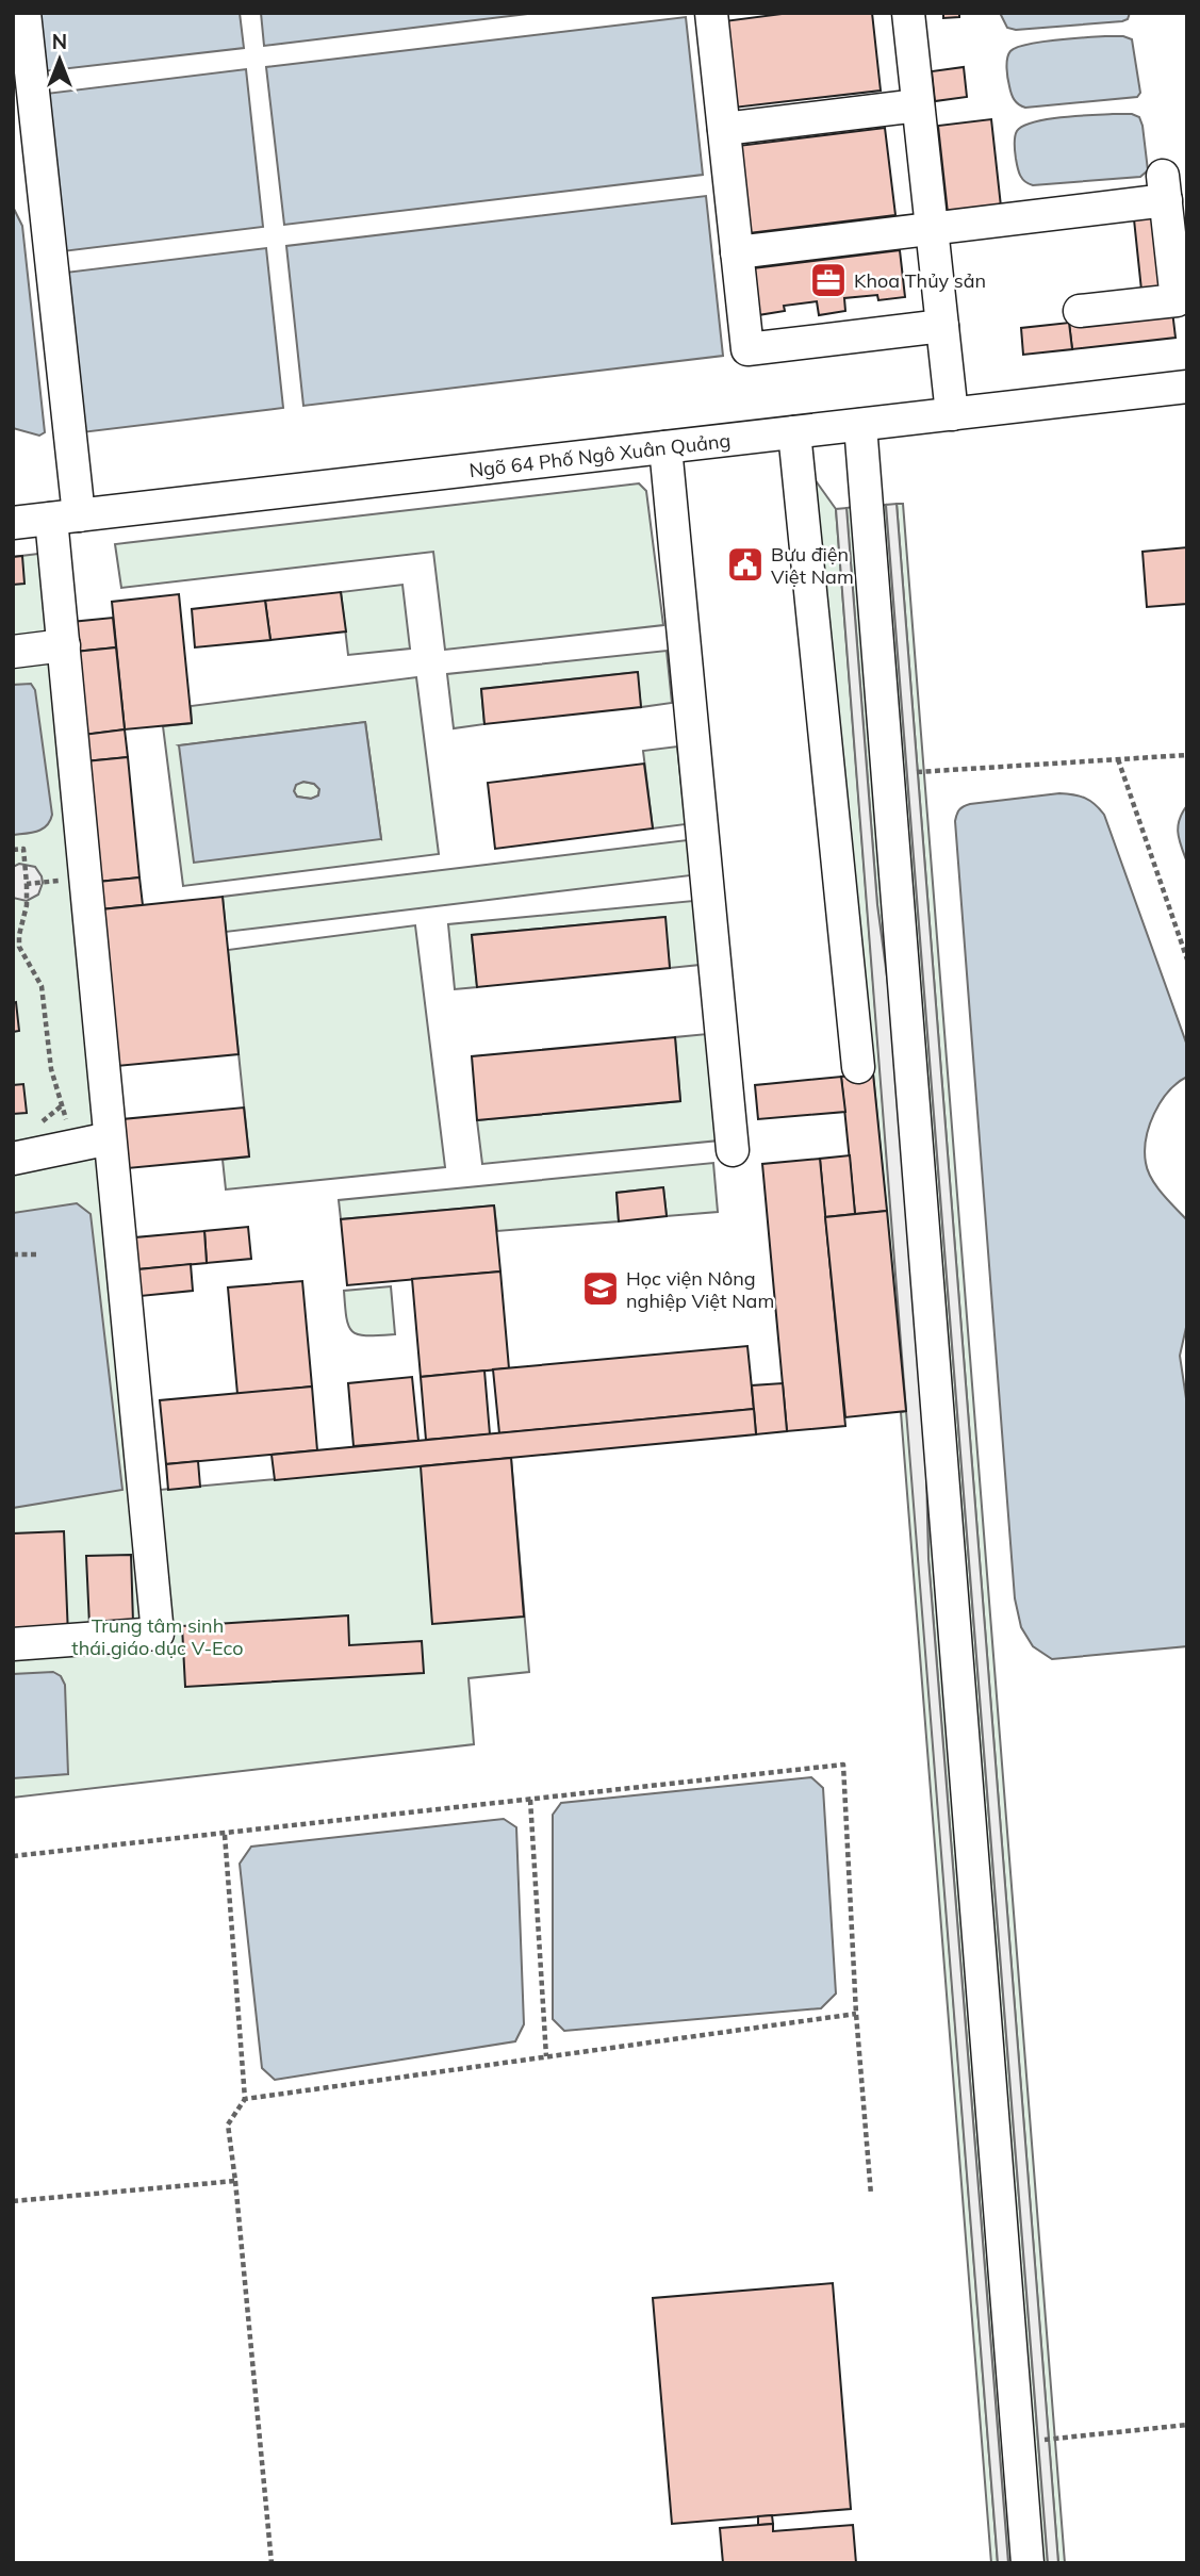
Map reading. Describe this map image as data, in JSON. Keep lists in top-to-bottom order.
{
  "streets": {
    "street": ["Ngõ 64 Phố Ngô Xuân Quảng"]
  },
  "parks": ["Trung tâm sinh thái giáo dục V-Eco"],
  "places": {
    "office": ["Khoa Thủy sản"],
    "public building": ["Bưu điện Việt Nam"],
    "school or university": ["Học viện Nông nghiệp Việt Nam"]
  },
  "north": "top"
}
